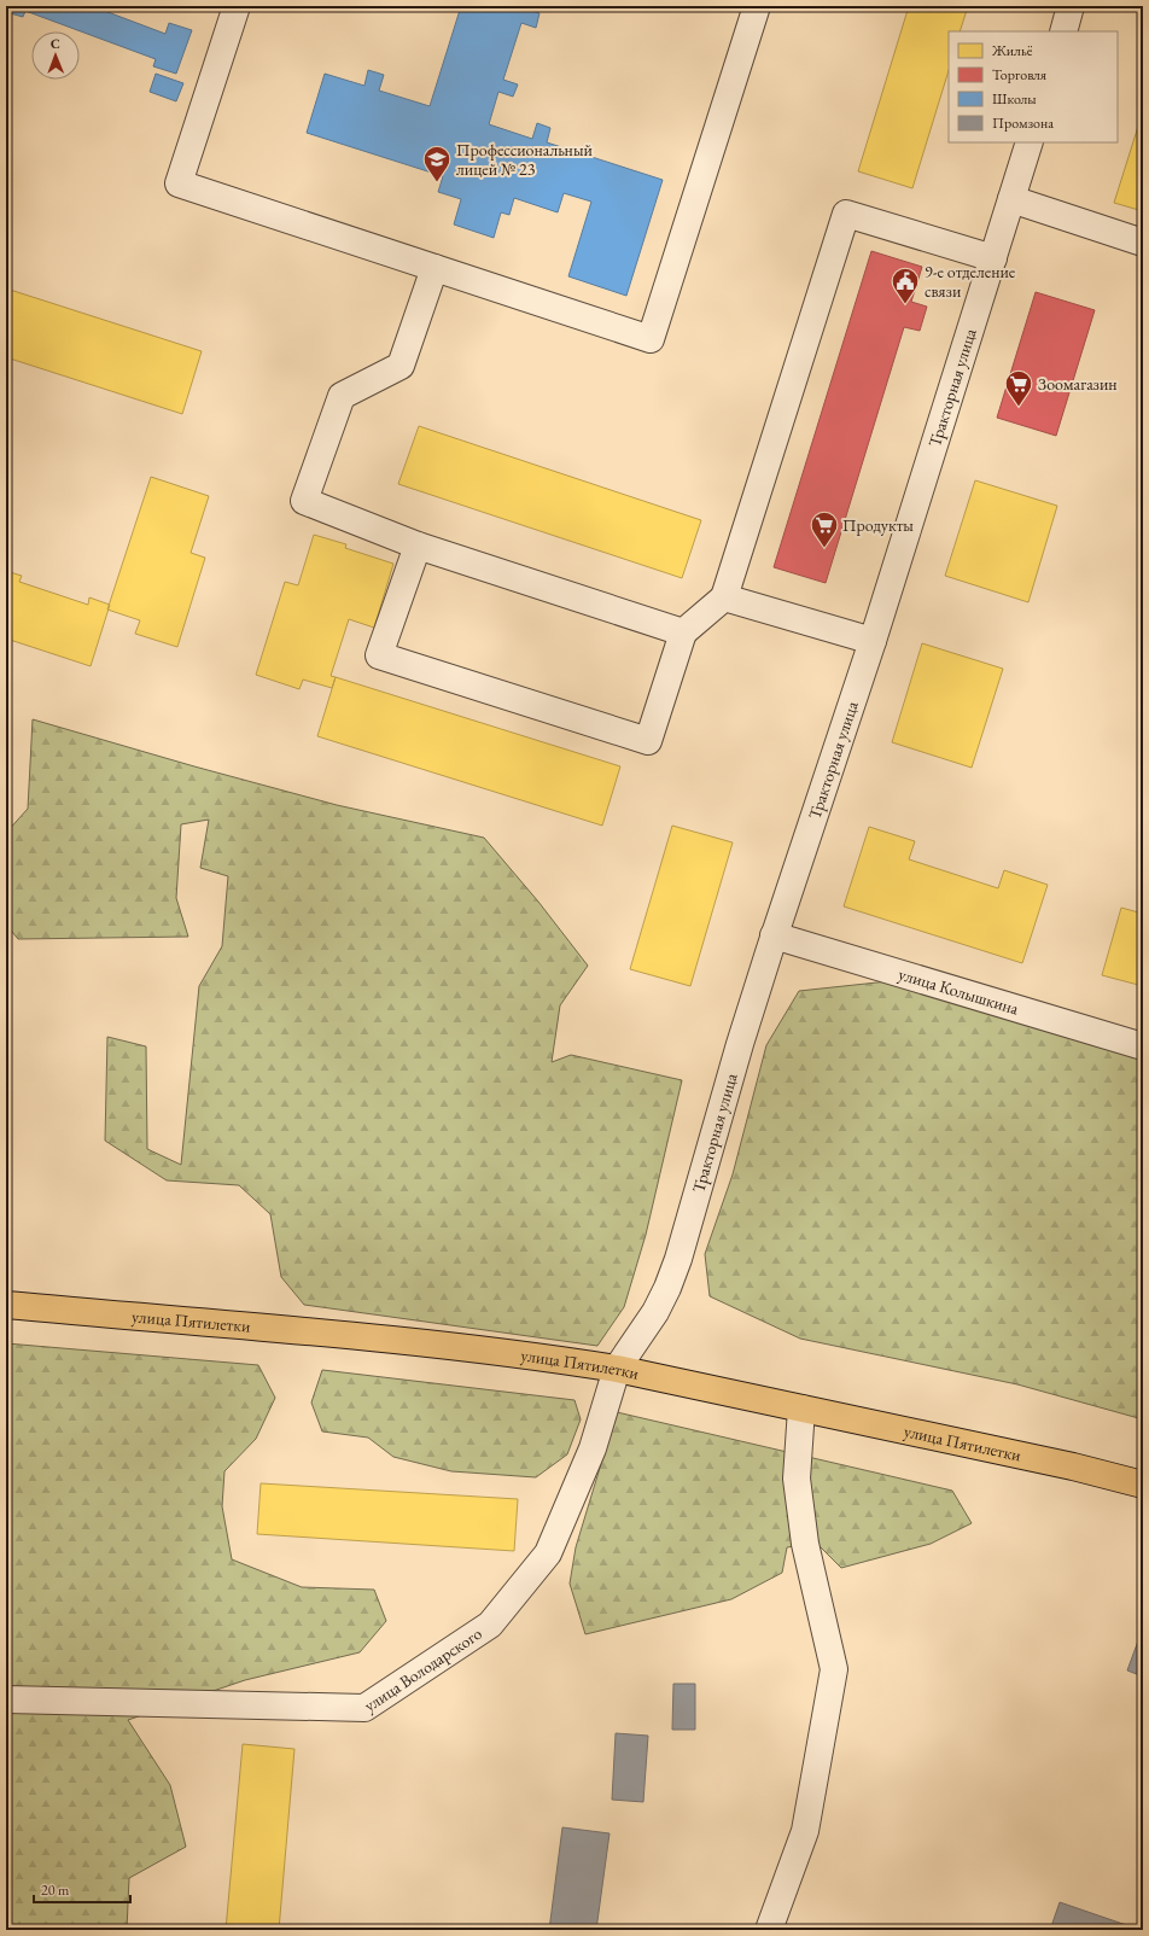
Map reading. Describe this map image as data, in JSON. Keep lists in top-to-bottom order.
{
  "streets": {
    "main road": ["улица Пятилетки"],
    "street": ["Тракторная улица", "улица Колышкина", "улица Володарского"]
  },
  "crossings": [
    ["Тракторная улица", "улица Колышкина"],
    ["Тракторная улица", "улица Пятилетки"],
    ["Тракторная улица", "улица Володарского"],
    ["улица Пятилетки", "улица Володарского"]
  ],
  "places": {
    "school or university": ["Профессиональный лицей № 23"],
    "public building": ["9-е отделение связи"],
    "supermarket": ["Зоомагазин", "Продукты"]
  },
  "legend": [
    "Жильё",
    "Торговля",
    "Школы",
    "Промзона"
  ],
  "scale_bar": "20 m",
  "north": "top"
}
